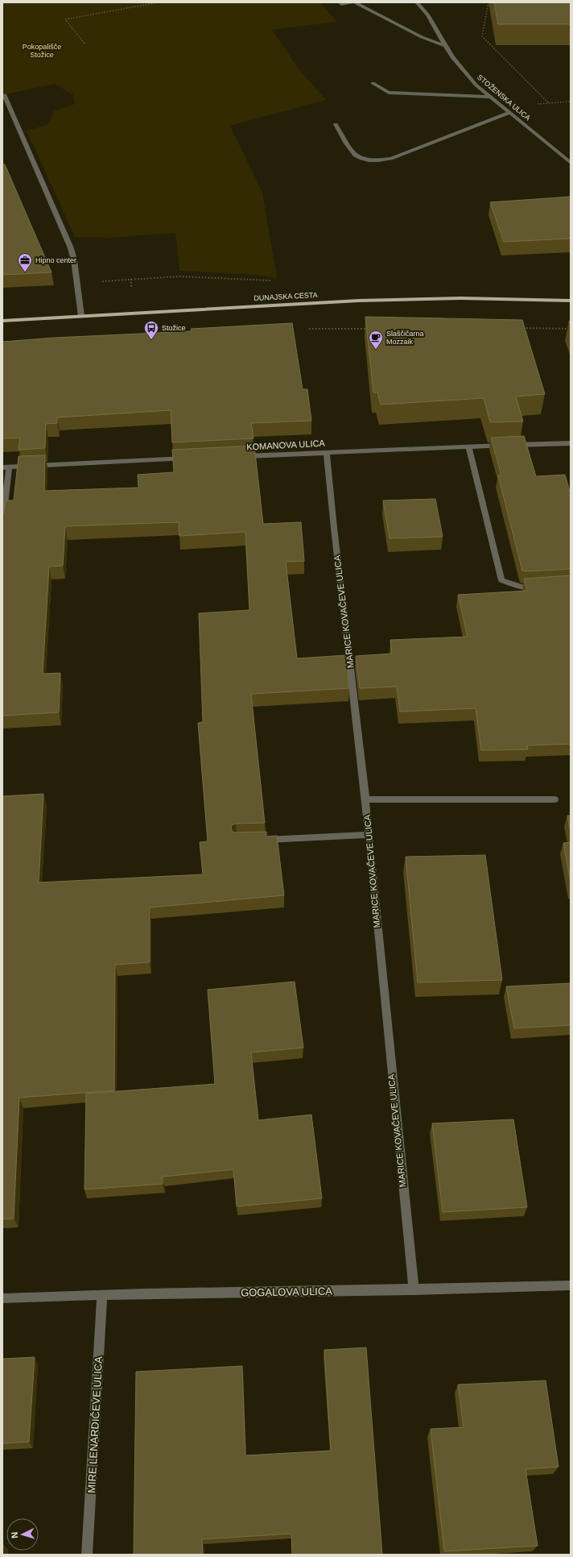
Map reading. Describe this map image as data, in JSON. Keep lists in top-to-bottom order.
{
  "streets": {
    "main road": ["DUNAJSKA CESTA"],
    "street": [
      "STOŽENSKA ULICA",
      "KOMANOVA ULICA",
      "MARICE KOVAČEVE ULICA",
      "GOGALOVA ULICA",
      "MIRE LENARDIČEVE ULICA"
    ]
  },
  "crossings": [
    ["KOMANOVA ULICA", "MARICE KOVAČEVE ULICA"],
    ["MARICE KOVAČEVE ULICA", "GOGALOVA ULICA"],
    ["GOGALOVA ULICA", "MIRE LENARDIČEVE ULICA"]
  ],
  "parks": ["Pokopališče Stožice"],
  "places": {
    "office": ["Hipno center"],
    "bus stop": ["Stožice"],
    "cafe": ["Slaščičarna Mozzaik"]
  },
  "north": "left"
}
